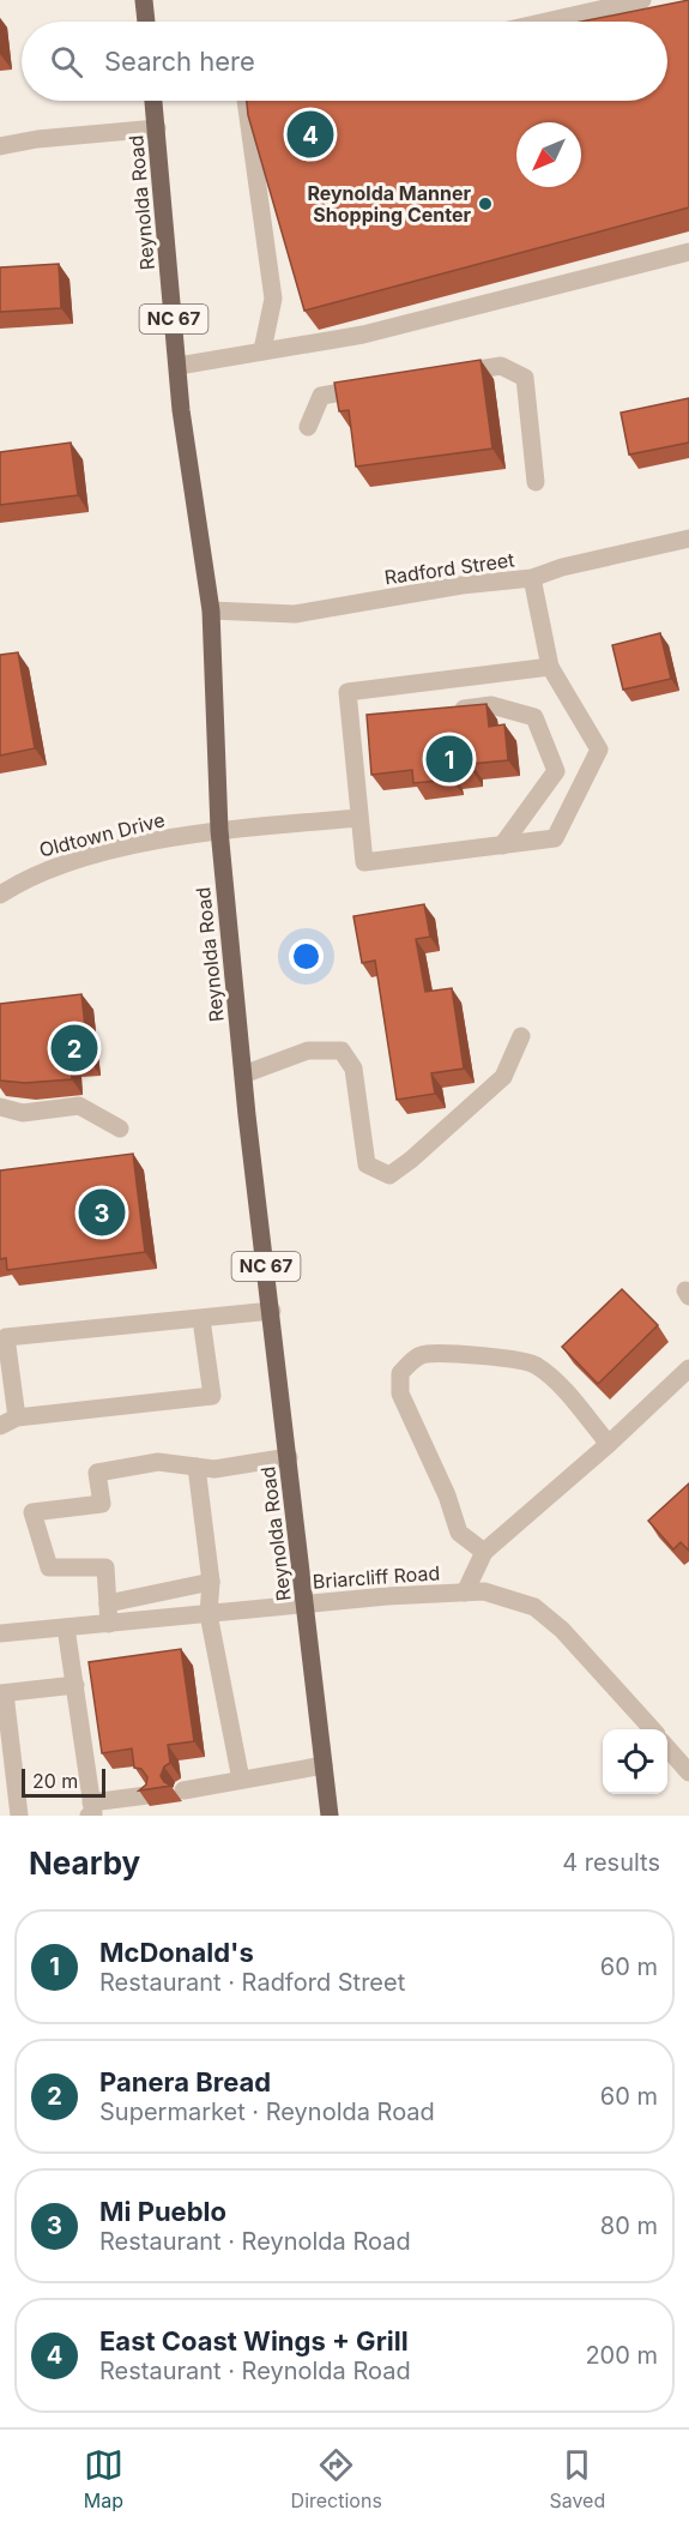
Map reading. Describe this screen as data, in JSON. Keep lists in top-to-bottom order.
{
  "streets": {
    "main road": ["Reynolda Road", "NC 67"],
    "street": ["Radford Street", "Oldtown Drive", "Briarcliff Road"]
  },
  "crossings": [
    ["Reynolda Road", "Radford Street"],
    ["Reynolda Road", "Oldtown Drive"],
    ["Reynolda Road", "Briarcliff Road"]
  ],
  "places": ["Reynolda Manner Shopping Center"],
  "scale_bar": "20 m",
  "north": "bottom left",
  "page": {
    "search": "Search here",
    "pins": [
      "4",
      "1",
      "2",
      "3"
    ],
    "scale": "20 m",
    "heading": ["Nearby", "4 results"],
    "list": [
      {
        "mark": "1",
        "name": "McDonald's",
        "note": "Restaurant · Radford Street",
        "value": "60 m"
      },
      {
        "mark": "2",
        "name": "Panera Bread",
        "note": "Supermarket · Reynolda Road",
        "value": "60 m"
      },
      {
        "mark": "3",
        "name": "Mi Pueblo",
        "note": "Restaurant · Reynolda Road",
        "value": "80 m"
      },
      {
        "mark": "4",
        "name": "East Coast Wings + Grill",
        "note": "Restaurant · Reynolda Road",
        "value": "200 m"
      }
    ],
    "nav": ["Map", "Directions", "Saved"]
  }
}
